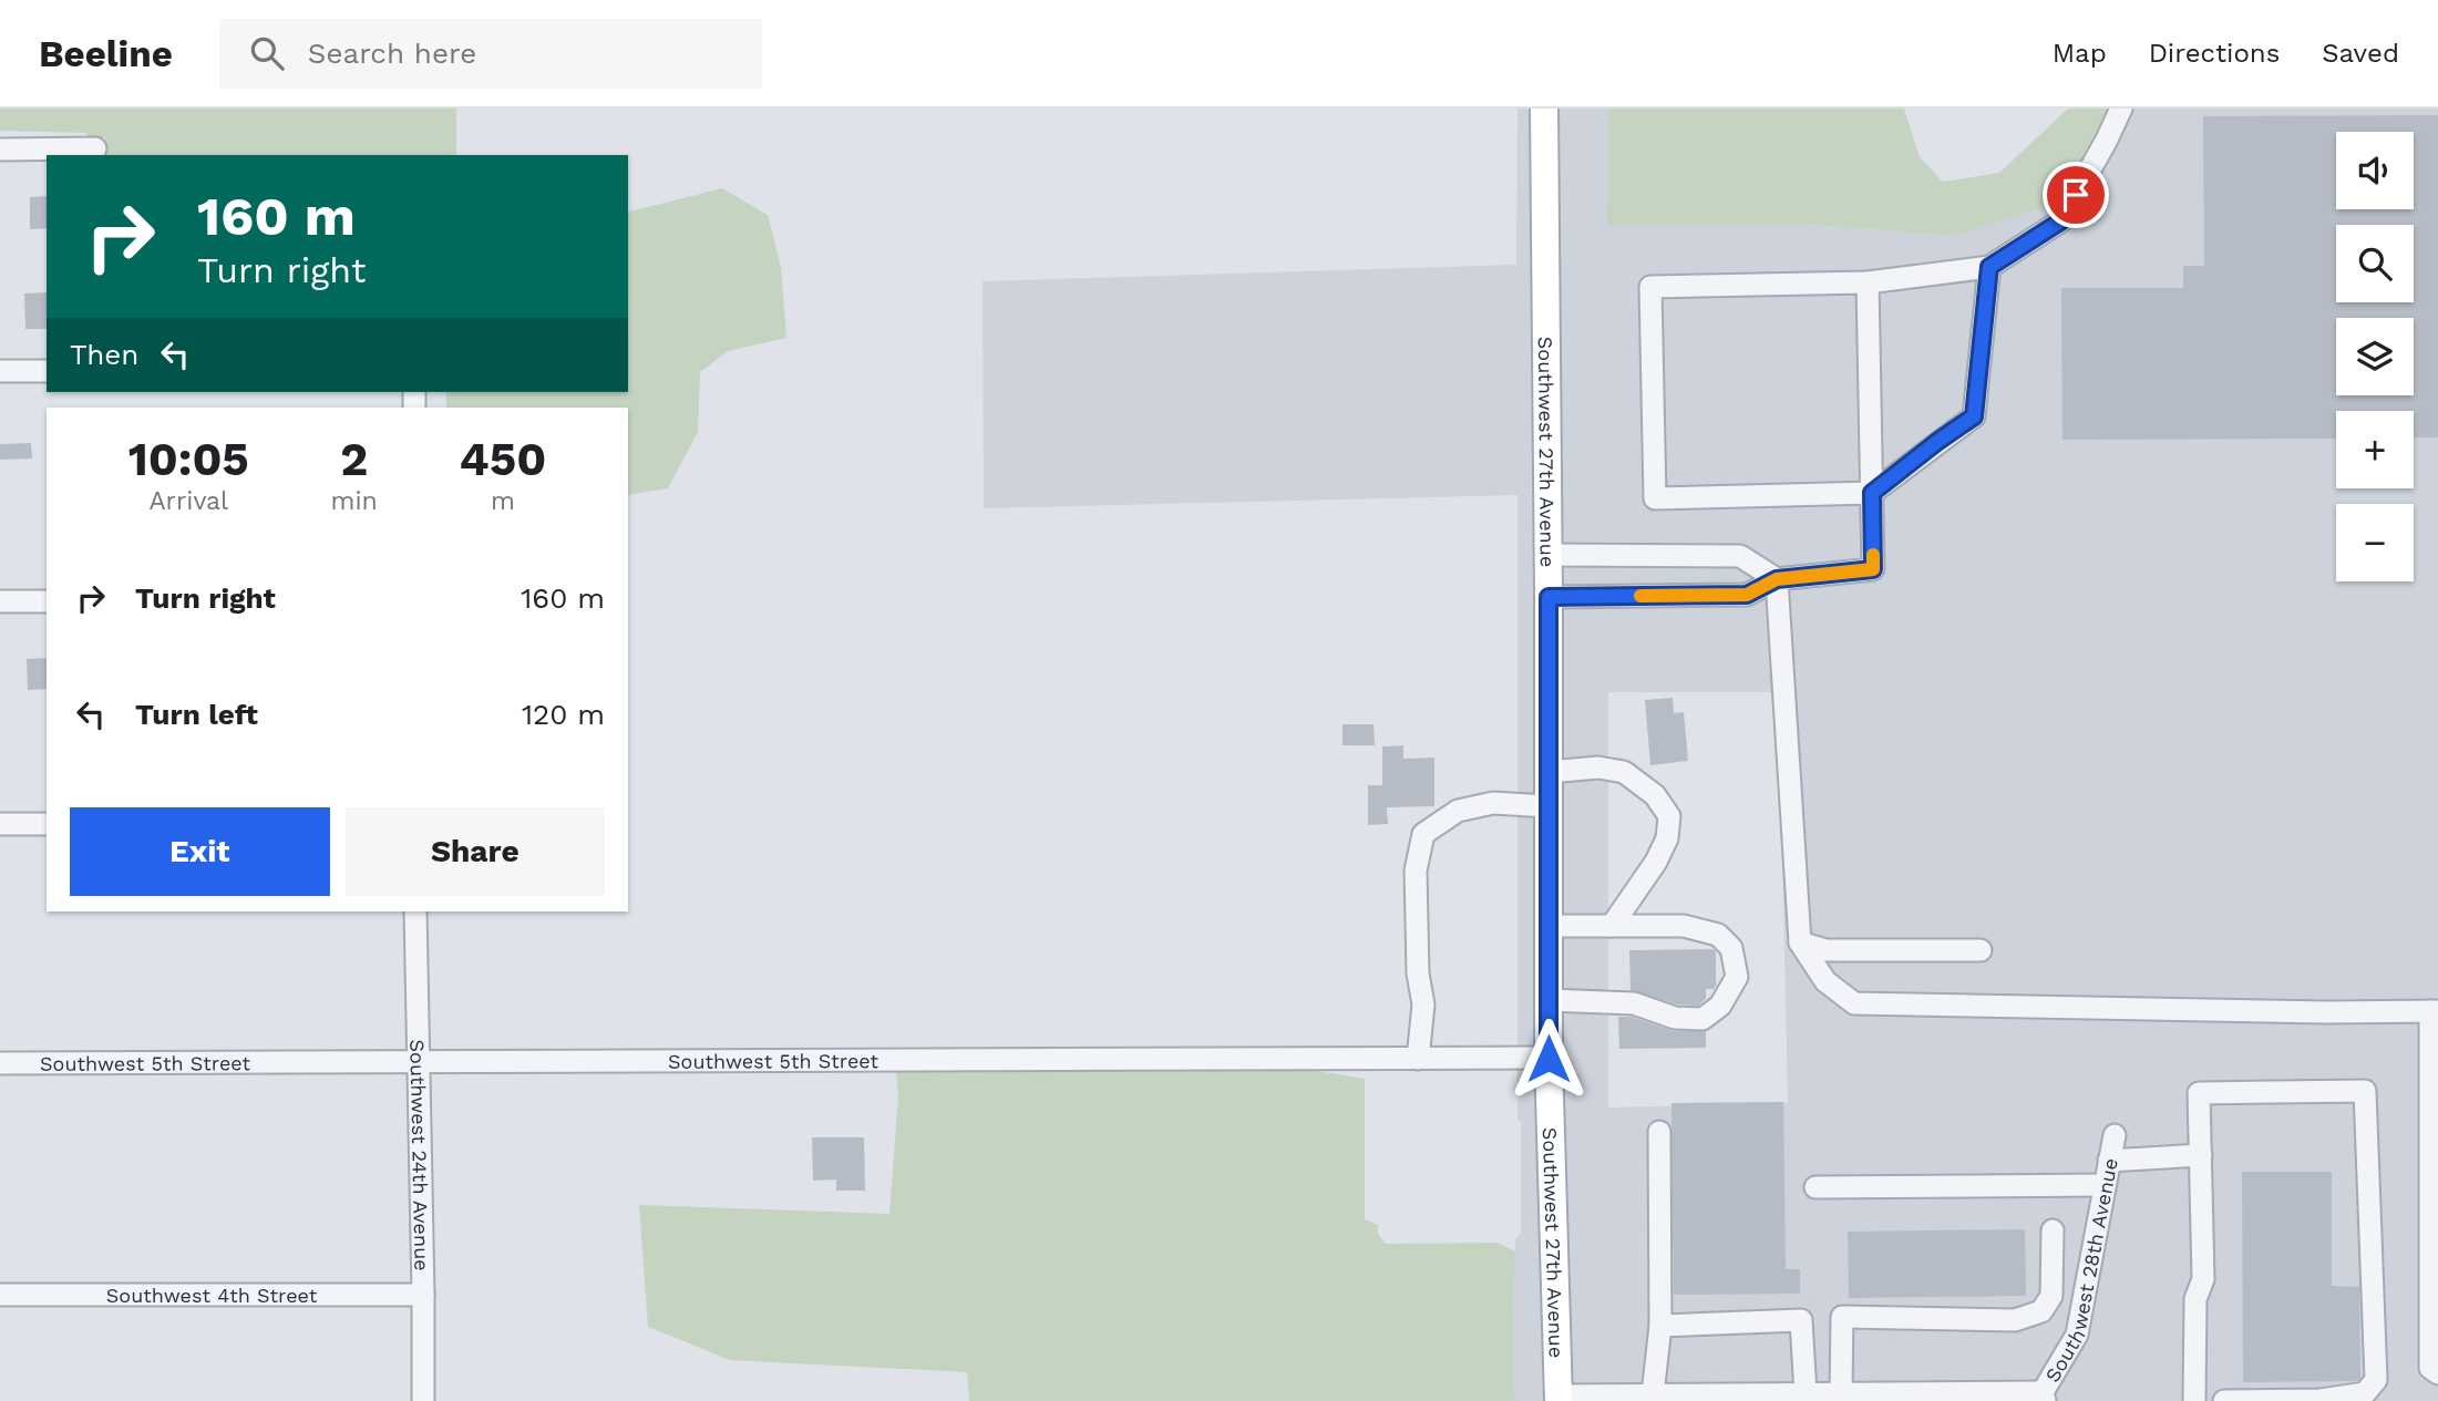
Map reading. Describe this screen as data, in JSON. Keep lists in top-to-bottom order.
{
  "streets": {
    "main road": ["Southwest 27th Avenue"],
    "street": [
      "Southwest 5th Street",
      "Southwest 24th Avenue",
      "Southwest 28th Avenue",
      "Southwest 4th Street"
    ]
  },
  "crossings": [
    ["Southwest 27th Avenue", "Southwest 5th Street"],
    ["Southwest 5th Street", "Southwest 24th Avenue"],
    ["Southwest 24th Avenue", "Southwest 4th Street"]
  ],
  "page": {
    "header": "Beeline",
    "search": "Search here",
    "nav": ["Map", "Directions", "Saved"],
    "map_buttons": ["+", "−"],
    "turn": ["160 m", "Turn right"],
    "then": "Then",
    "eta": [
      "10:05",
      "Arrival",
      "2",
      "min",
      "450",
      "m"
    ],
    "list": [
      {
        "name": "Turn right",
        "value": "160 m"
      },
      {
        "name": "Turn left",
        "value": "120 m"
      }
    ],
    "buttons": ["Exit", "Share"]
  }
}
